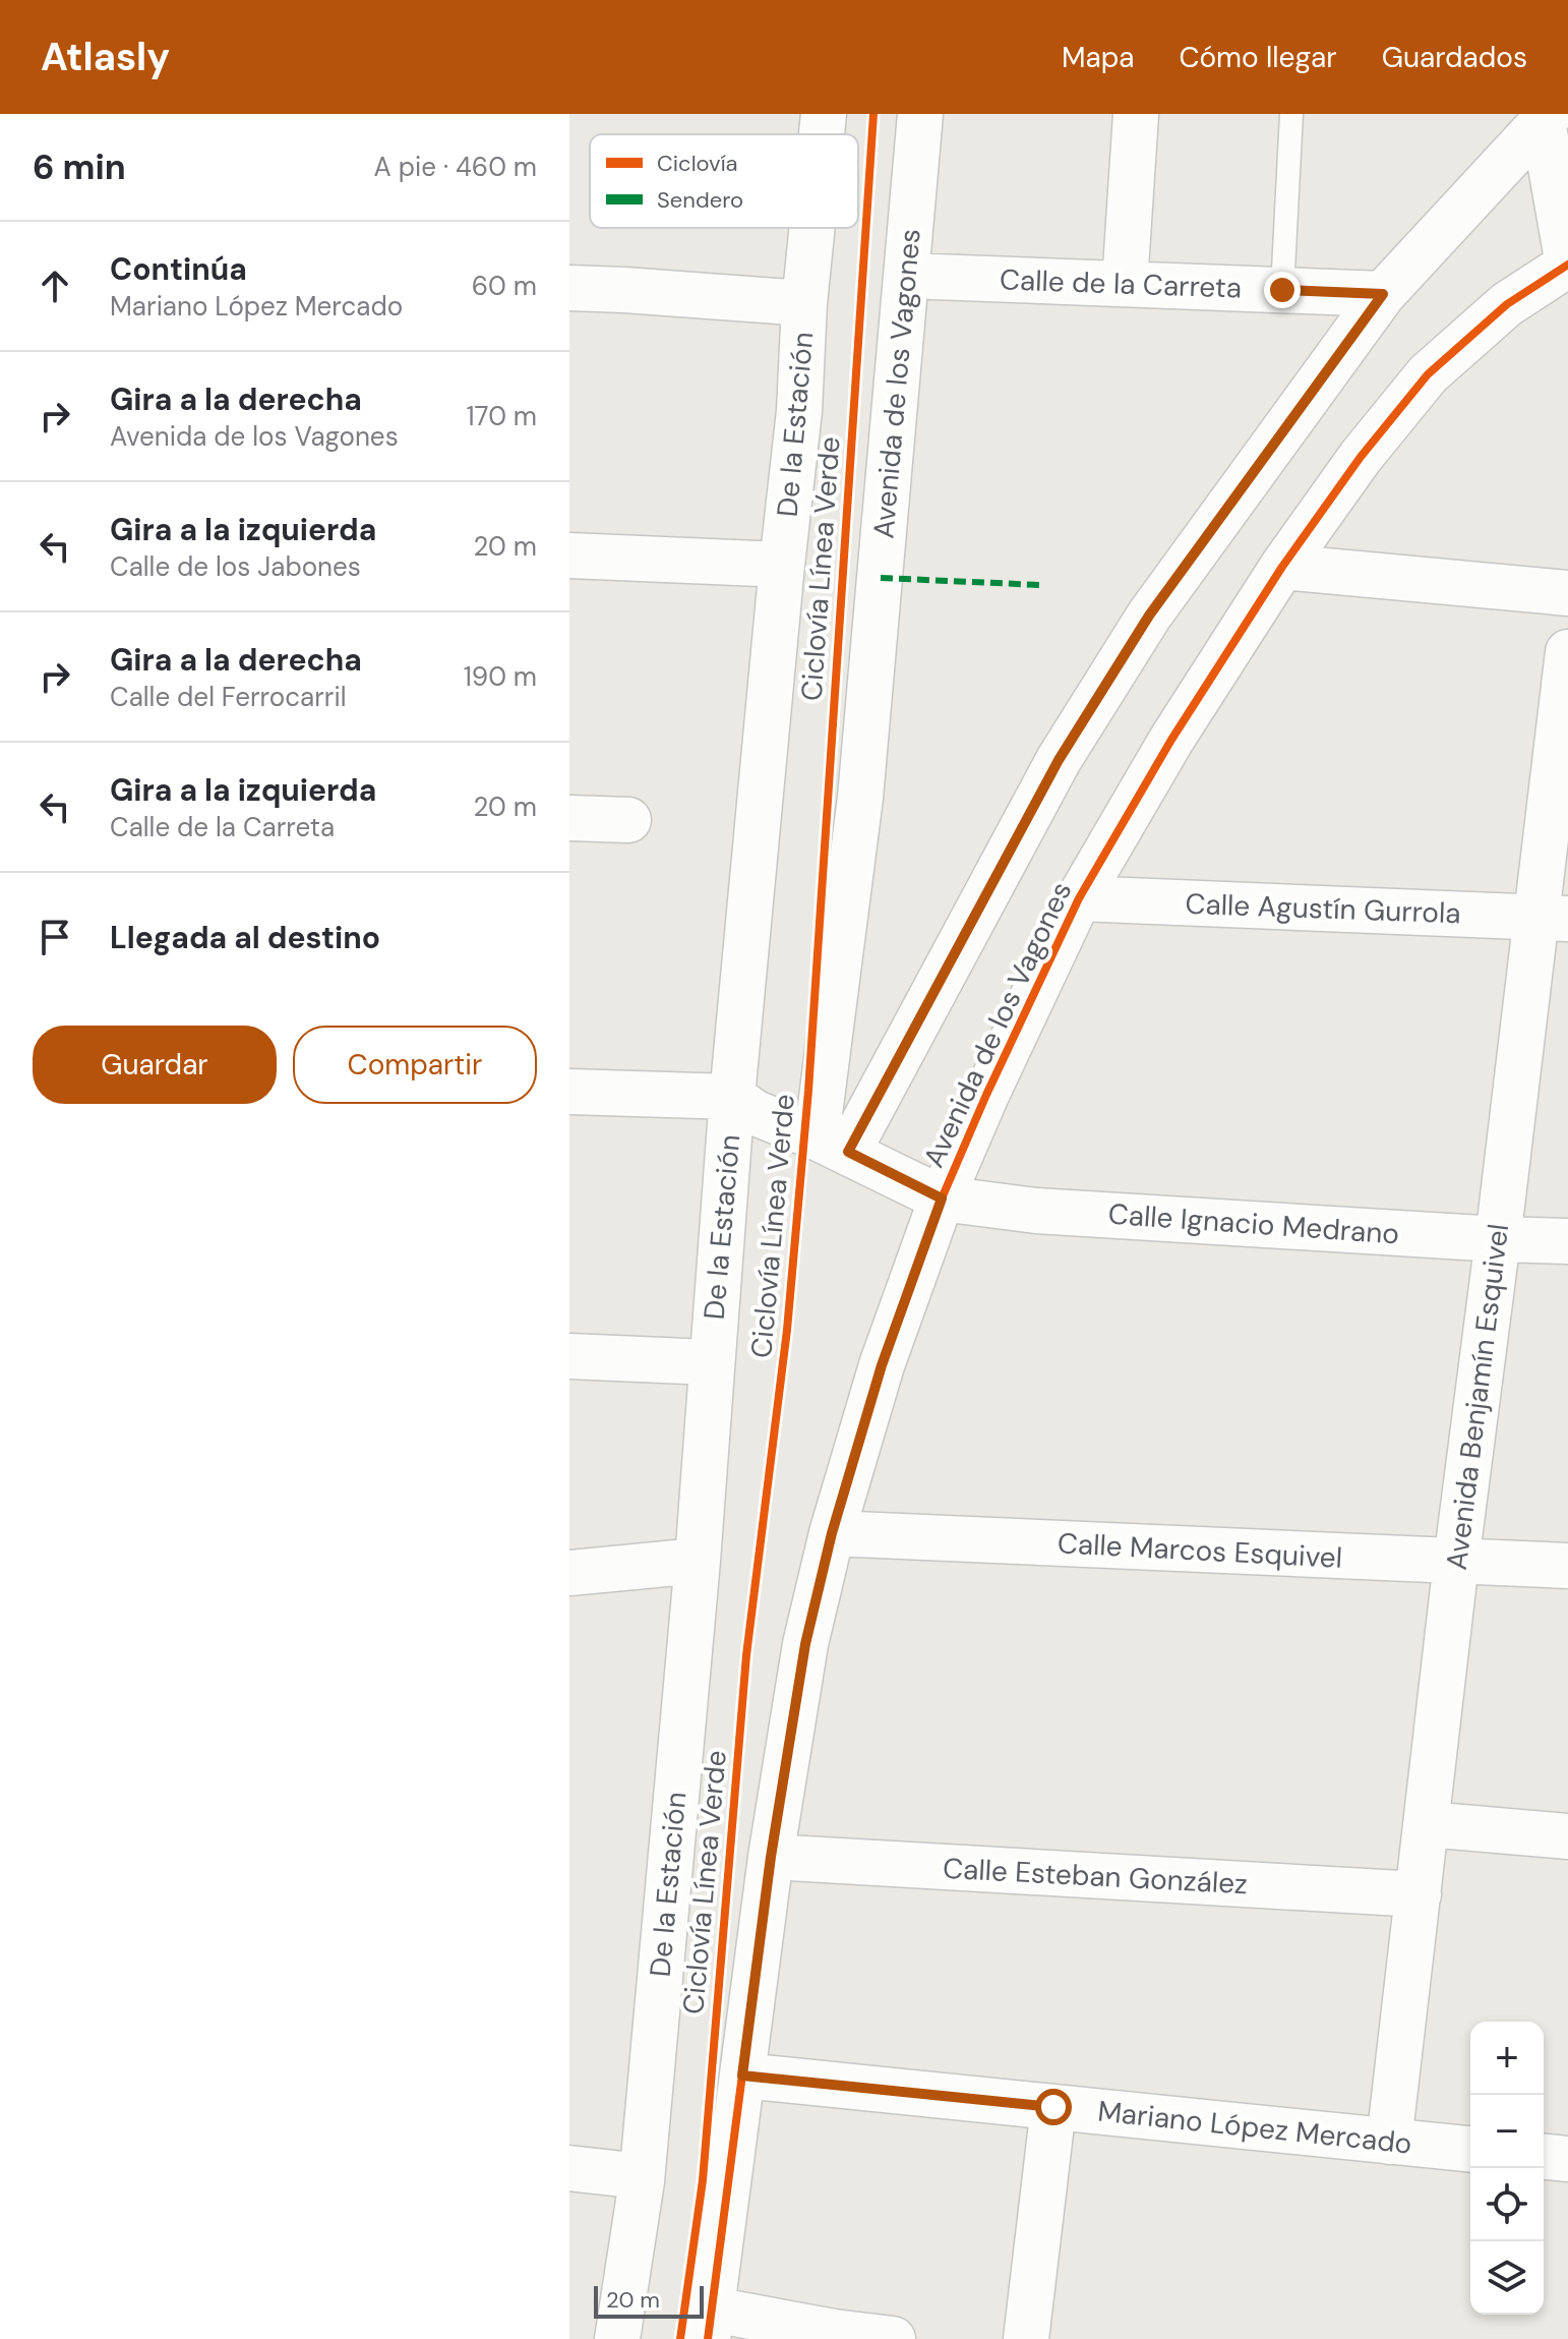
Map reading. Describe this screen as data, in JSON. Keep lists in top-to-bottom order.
{
  "streets": {
    "street": [
      "Calle de la Carreta",
      "Avenida de los Vagones",
      "De la Estación",
      "Calle Agustín Gurrola",
      "Calle Ignacio Medrano",
      "Avenida Benjamín Esquivel",
      "Calle Marcos Esquivel",
      "Calle Esteban González",
      "Mariano López Mercado"
    ],
    "cycle path": ["Ciclovía Línea Verde"]
  },
  "crossings": [
    ["Calle de la Carreta", "Avenida de los Vagones"],
    ["Avenida de los Vagones", "Calle Agustín Gurrola"],
    ["Avenida de los Vagones", "Calle Ignacio Medrano"],
    ["Avenida de los Vagones", "Calle Marcos Esquivel"],
    ["Avenida de los Vagones", "Calle Esteban González"],
    ["Avenida de los Vagones", "Mariano López Mercado"],
    ["De la Estación", "Calle Ignacio Medrano"],
    ["Calle Agustín Gurrola", "Avenida Benjamín Esquivel"],
    ["Calle Ignacio Medrano", "Avenida Benjamín Esquivel"],
    ["Avenida Benjamín Esquivel", "Calle Marcos Esquivel"],
    ["Avenida Benjamín Esquivel", "Calle Esteban González"],
    ["Avenida Benjamín Esquivel", "Mariano López Mercado"]
  ],
  "legend": ["Ciclovía", "Sendero"],
  "scale_bar": "20 m",
  "page": {
    "header": "Atlasly",
    "nav": ["Mapa", "Cómo llegar", "Guardados"],
    "heading": ["6 min", "A pie · 460 m"],
    "list": [
      ["Continúa", "Mariano López Mercado", "60 m"],
      ["Gira a la derecha", "Avenida de los Vagones", "170 m"],
      ["Gira a la izquierda", "Calle de los Jabones", "20 m"],
      ["Gira a la derecha", "Calle del Ferrocarril", "190 m"],
      ["Gira a la izquierda", "Calle de la Carreta", "20 m"],
      "Llegada al destino"
    ],
    "buttons": ["Guardar", "Compartir"],
    "map_buttons": ["+", "−"],
    "scale": "20 m"
  }
}
